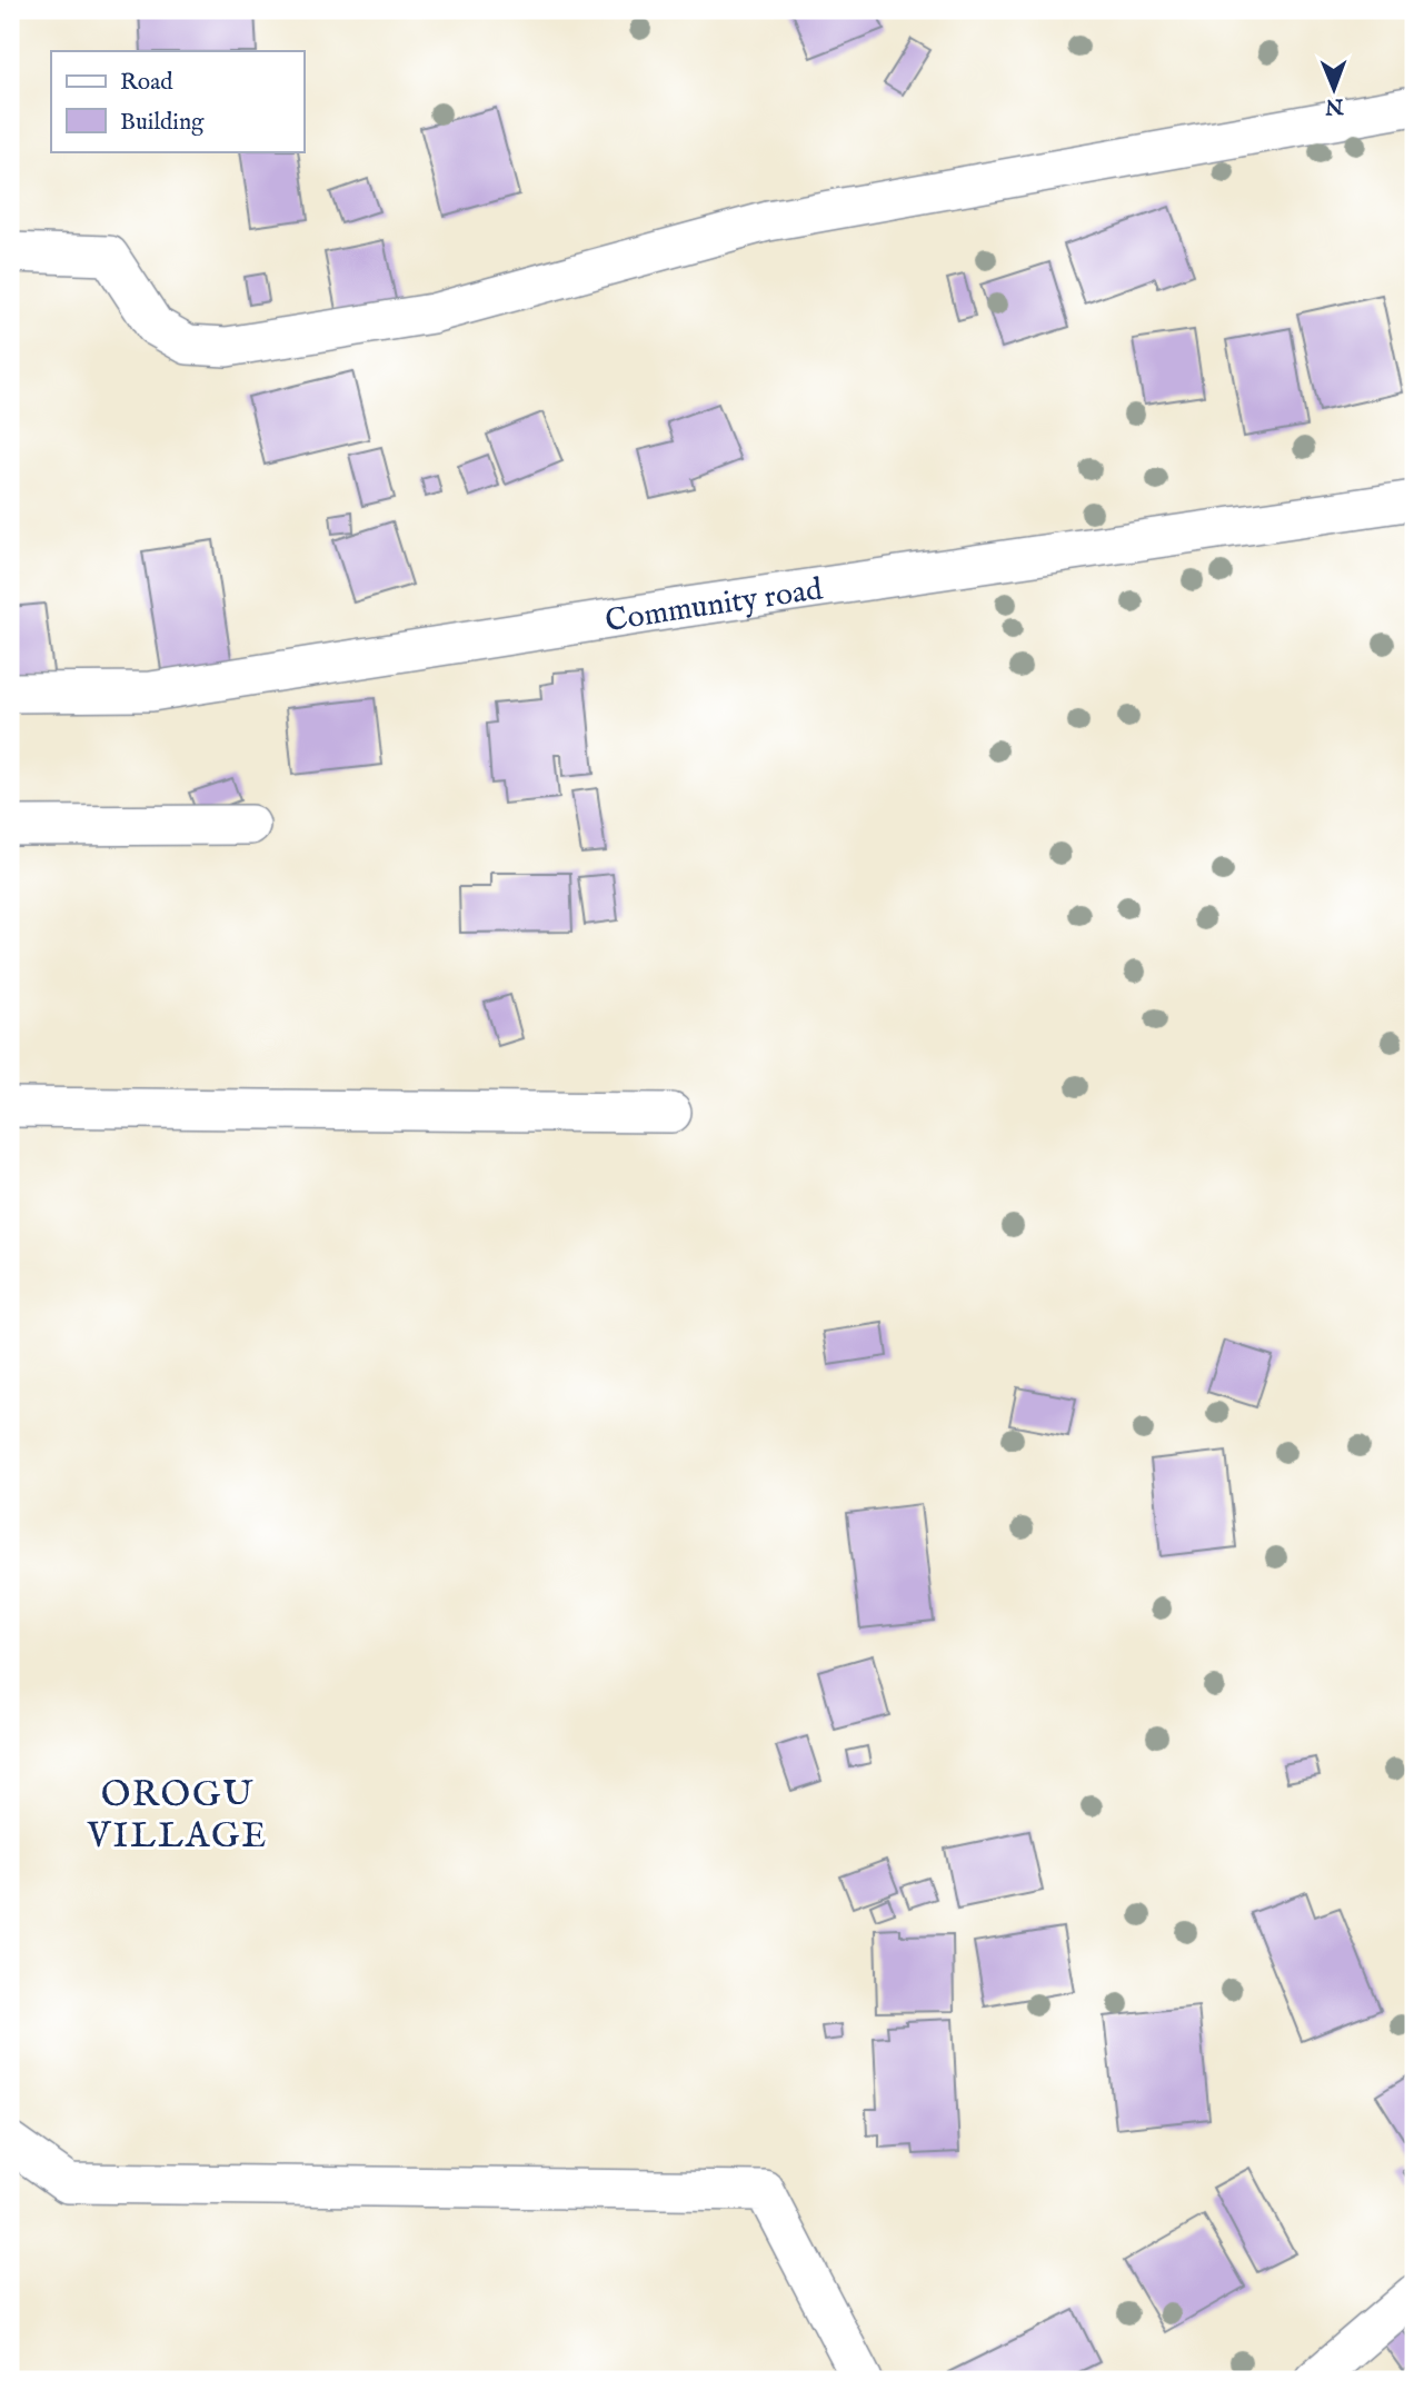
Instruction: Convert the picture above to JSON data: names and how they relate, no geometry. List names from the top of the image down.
{
  "streets": {
    "street": ["Community road"]
  },
  "districts": ["OROGU VILLAGE"],
  "legend": ["Road", "Building"],
  "north": "bottom"
}
